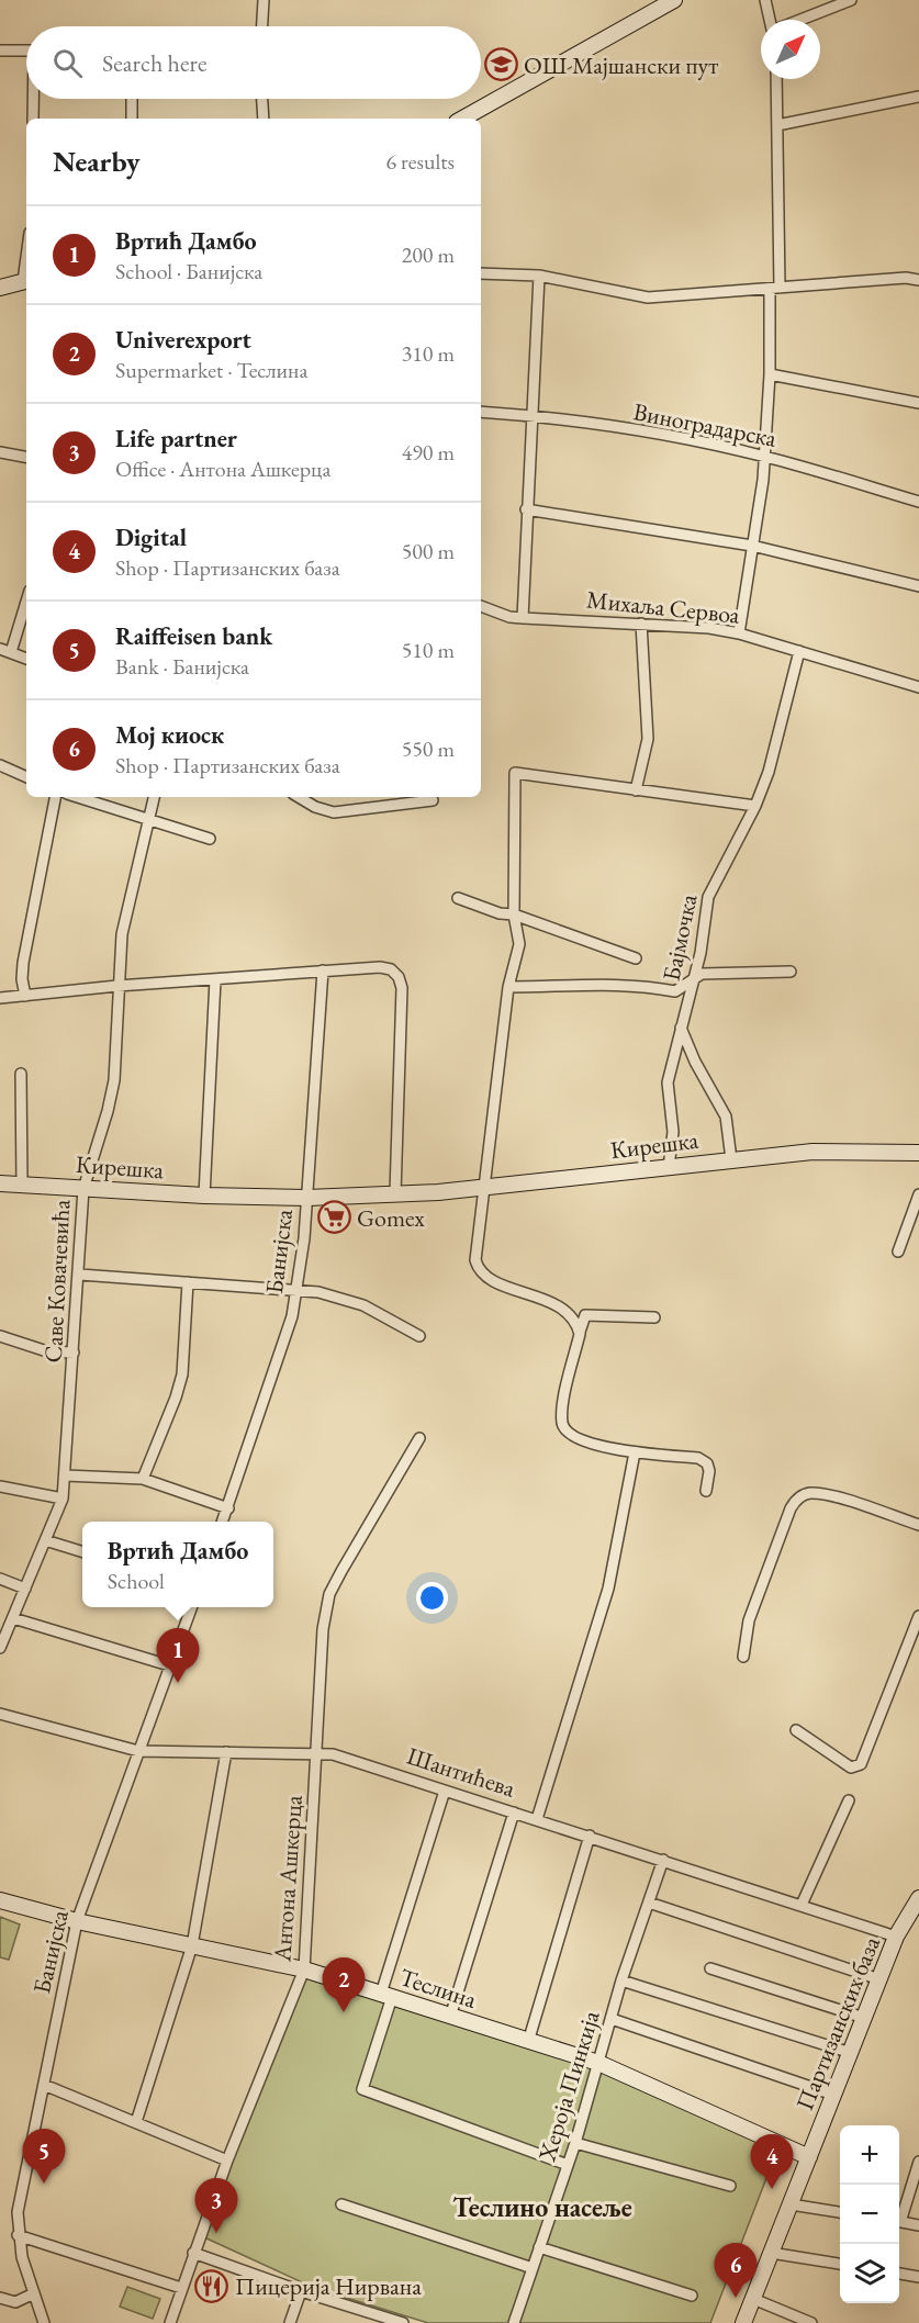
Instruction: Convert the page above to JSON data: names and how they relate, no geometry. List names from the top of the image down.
{
  "streets": {
    "street": [
      "Виноградарска",
      "Михаља Сервоа",
      "Бајмочка",
      "Кирешка",
      "Банијска",
      "Саве Ковачевића",
      "Шантићева",
      "Антона Ашкерца",
      "Теслина",
      "Партизанских база",
      "Хероја Пинкија"
    ]
  },
  "crossings": [
    ["Михаља Сервоа", "Бајмочка"],
    ["Бајмочка", "Кирешка"],
    ["Кирешка", "Банијска"],
    ["Кирешка", "Саве Ковачевића"],
    ["Банијска", "Шантићева"],
    ["Банијска", "Теслина"],
    ["Шантићева", "Антона Ашкерца"],
    ["Шантићева", "Партизанских база"],
    ["Шантићева", "Хероја Пинкија"],
    ["Антона Ашкерца", "Теслина"],
    ["Теслина", "Партизанских база"],
    ["Теслина", "Хероја Пинкија"]
  ],
  "districts": ["Теслино насеље"],
  "places": {
    "school or university": ["ОШ Мајшански пут"],
    "supermarket": ["Gomex"],
    "restaurant": ["Пицерија Нирвана"]
  },
  "north": "top right",
  "page": {
    "search": "Search here",
    "heading": ["Nearby", "6 results"],
    "list": [
      {
        "mark": "1",
        "name": "Вртић Дамбо",
        "note": "School · Банијска",
        "value": "200 m"
      },
      {
        "mark": "2",
        "name": "Univerexport",
        "note": "Supermarket · Теслина",
        "value": "310 m"
      },
      {
        "mark": "3",
        "name": "Life partner",
        "note": "Office · Антона Ашкерца",
        "value": "490 m"
      },
      {
        "mark": "4",
        "name": "Digital",
        "note": "Shop · Партизанских база",
        "value": "500 m"
      },
      {
        "mark": "5",
        "name": "Raiffeisen bank",
        "note": "Bank · Банијска",
        "value": "510 m"
      },
      {
        "mark": "6",
        "name": "Мој киоск",
        "note": "Shop · Партизанских база",
        "value": "550 m"
      }
    ],
    "popup": ["Вртић Дамбо", "School"],
    "pins": [
      "1",
      "2",
      "5",
      "4",
      "3",
      "6"
    ],
    "map_buttons": ["+", "−"]
  }
}
